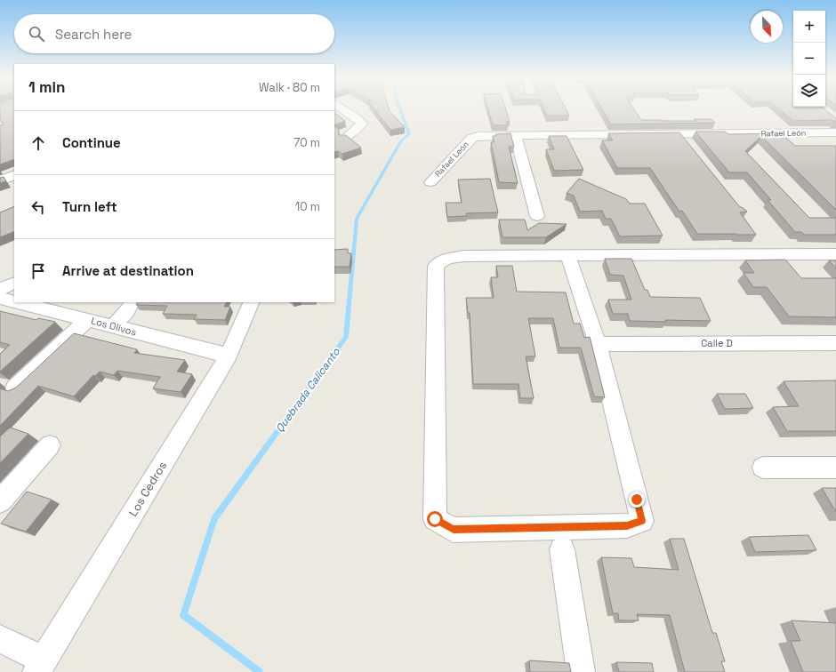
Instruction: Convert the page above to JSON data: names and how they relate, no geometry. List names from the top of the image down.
{
  "streets": {
    "street": [
      "Rafael León",
      "Los Olivos",
      "Calle D",
      "Los Cedros"
    ]
  },
  "crossings": [
    ["Los Olivos", "Los Cedros"]
  ],
  "water": ["Quebrada Calicanto"],
  "north": "bottom right",
  "page": {
    "map_buttons": ["+", "−"],
    "search": "Search here",
    "heading": ["1 min", "Walk · 80 m"],
    "list": [
      ["Continue", "70 m"],
      ["Turn left", "10 m"],
      "Arrive at destination"
    ]
  }
}
